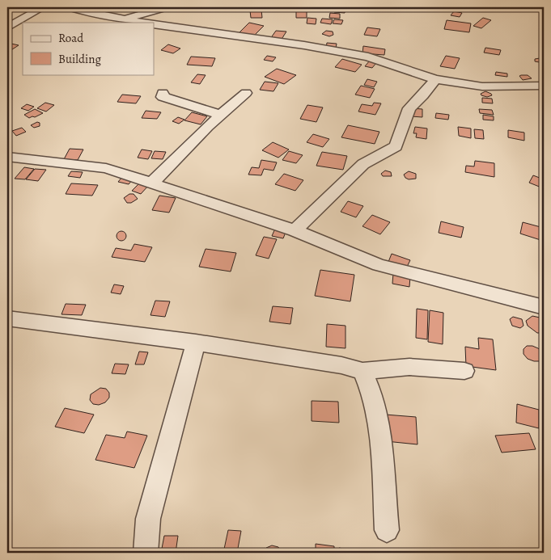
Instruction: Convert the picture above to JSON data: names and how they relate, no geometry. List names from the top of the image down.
{
  "legend": ["Road", "Building"]
}
